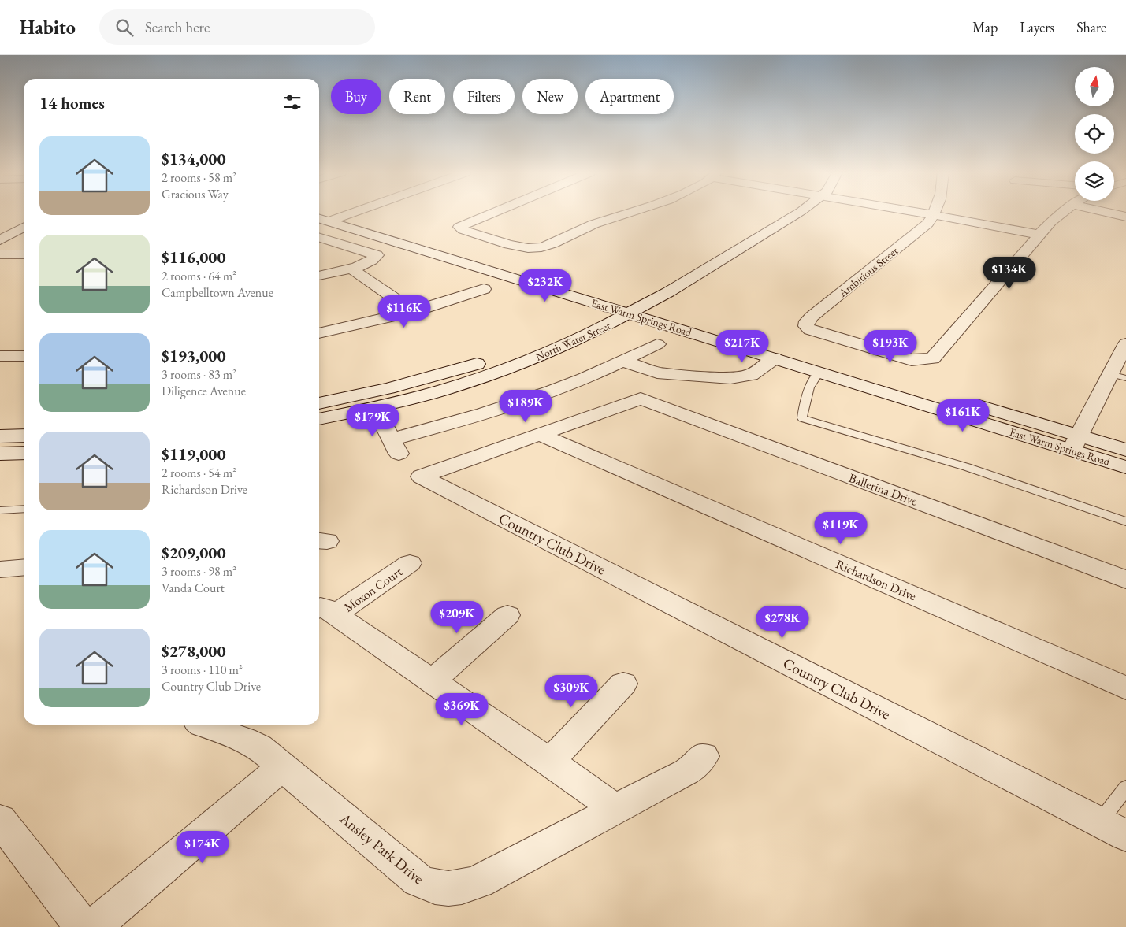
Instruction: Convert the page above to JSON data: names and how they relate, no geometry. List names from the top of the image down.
{
  "streets": {
    "street": [
      "Ambitious Street",
      "East Warm Springs Road",
      "North Water Street",
      "Ballerina Drive",
      "Country Club Drive",
      "Richardson Drive",
      "Moxon Court",
      "Ansley Park Drive"
    ]
  },
  "crossings": [
    ["East Warm Springs Road", "North Water Street"],
    ["Ballerina Drive", "Country Club Drive"],
    ["Ballerina Drive", "Richardson Drive"],
    ["Country Club Drive", "Richardson Drive"]
  ],
  "north": "top",
  "page": {
    "header": "Habito",
    "search": "Search here",
    "nav": ["Map", "Layers", "Share"],
    "chip": [
      "Buy",
      "Rent",
      "Filters",
      "New",
      "Apartment"
    ],
    "heading": "14 homes",
    "list": [
      {
        "name": "$134,000",
        "note": "2 rooms · 58 m² · Gracious Way"
      },
      {
        "name": "$116,000",
        "note": "2 rooms · 64 m² · Campbelltown Avenue"
      },
      {
        "name": "$193,000",
        "note": "3 rooms · 83 m² · Diligence Avenue"
      },
      {
        "name": "$119,000",
        "note": "2 rooms · 54 m² · Richardson Drive"
      },
      {
        "name": "$209,000",
        "note": "3 rooms · 98 m² · Vanda Court"
      },
      {
        "name": "$278,000",
        "note": "3 rooms · 110 m² · Country Club Drive"
      }
    ],
    "price": [
      "$134K",
      "$232K",
      "$116K",
      "$217K",
      "$193K",
      "$189K",
      "$161K",
      "$179K",
      "$119K",
      "$209K",
      "$278K",
      "$309K",
      "$369K",
      "$174K"
    ]
  }
}
